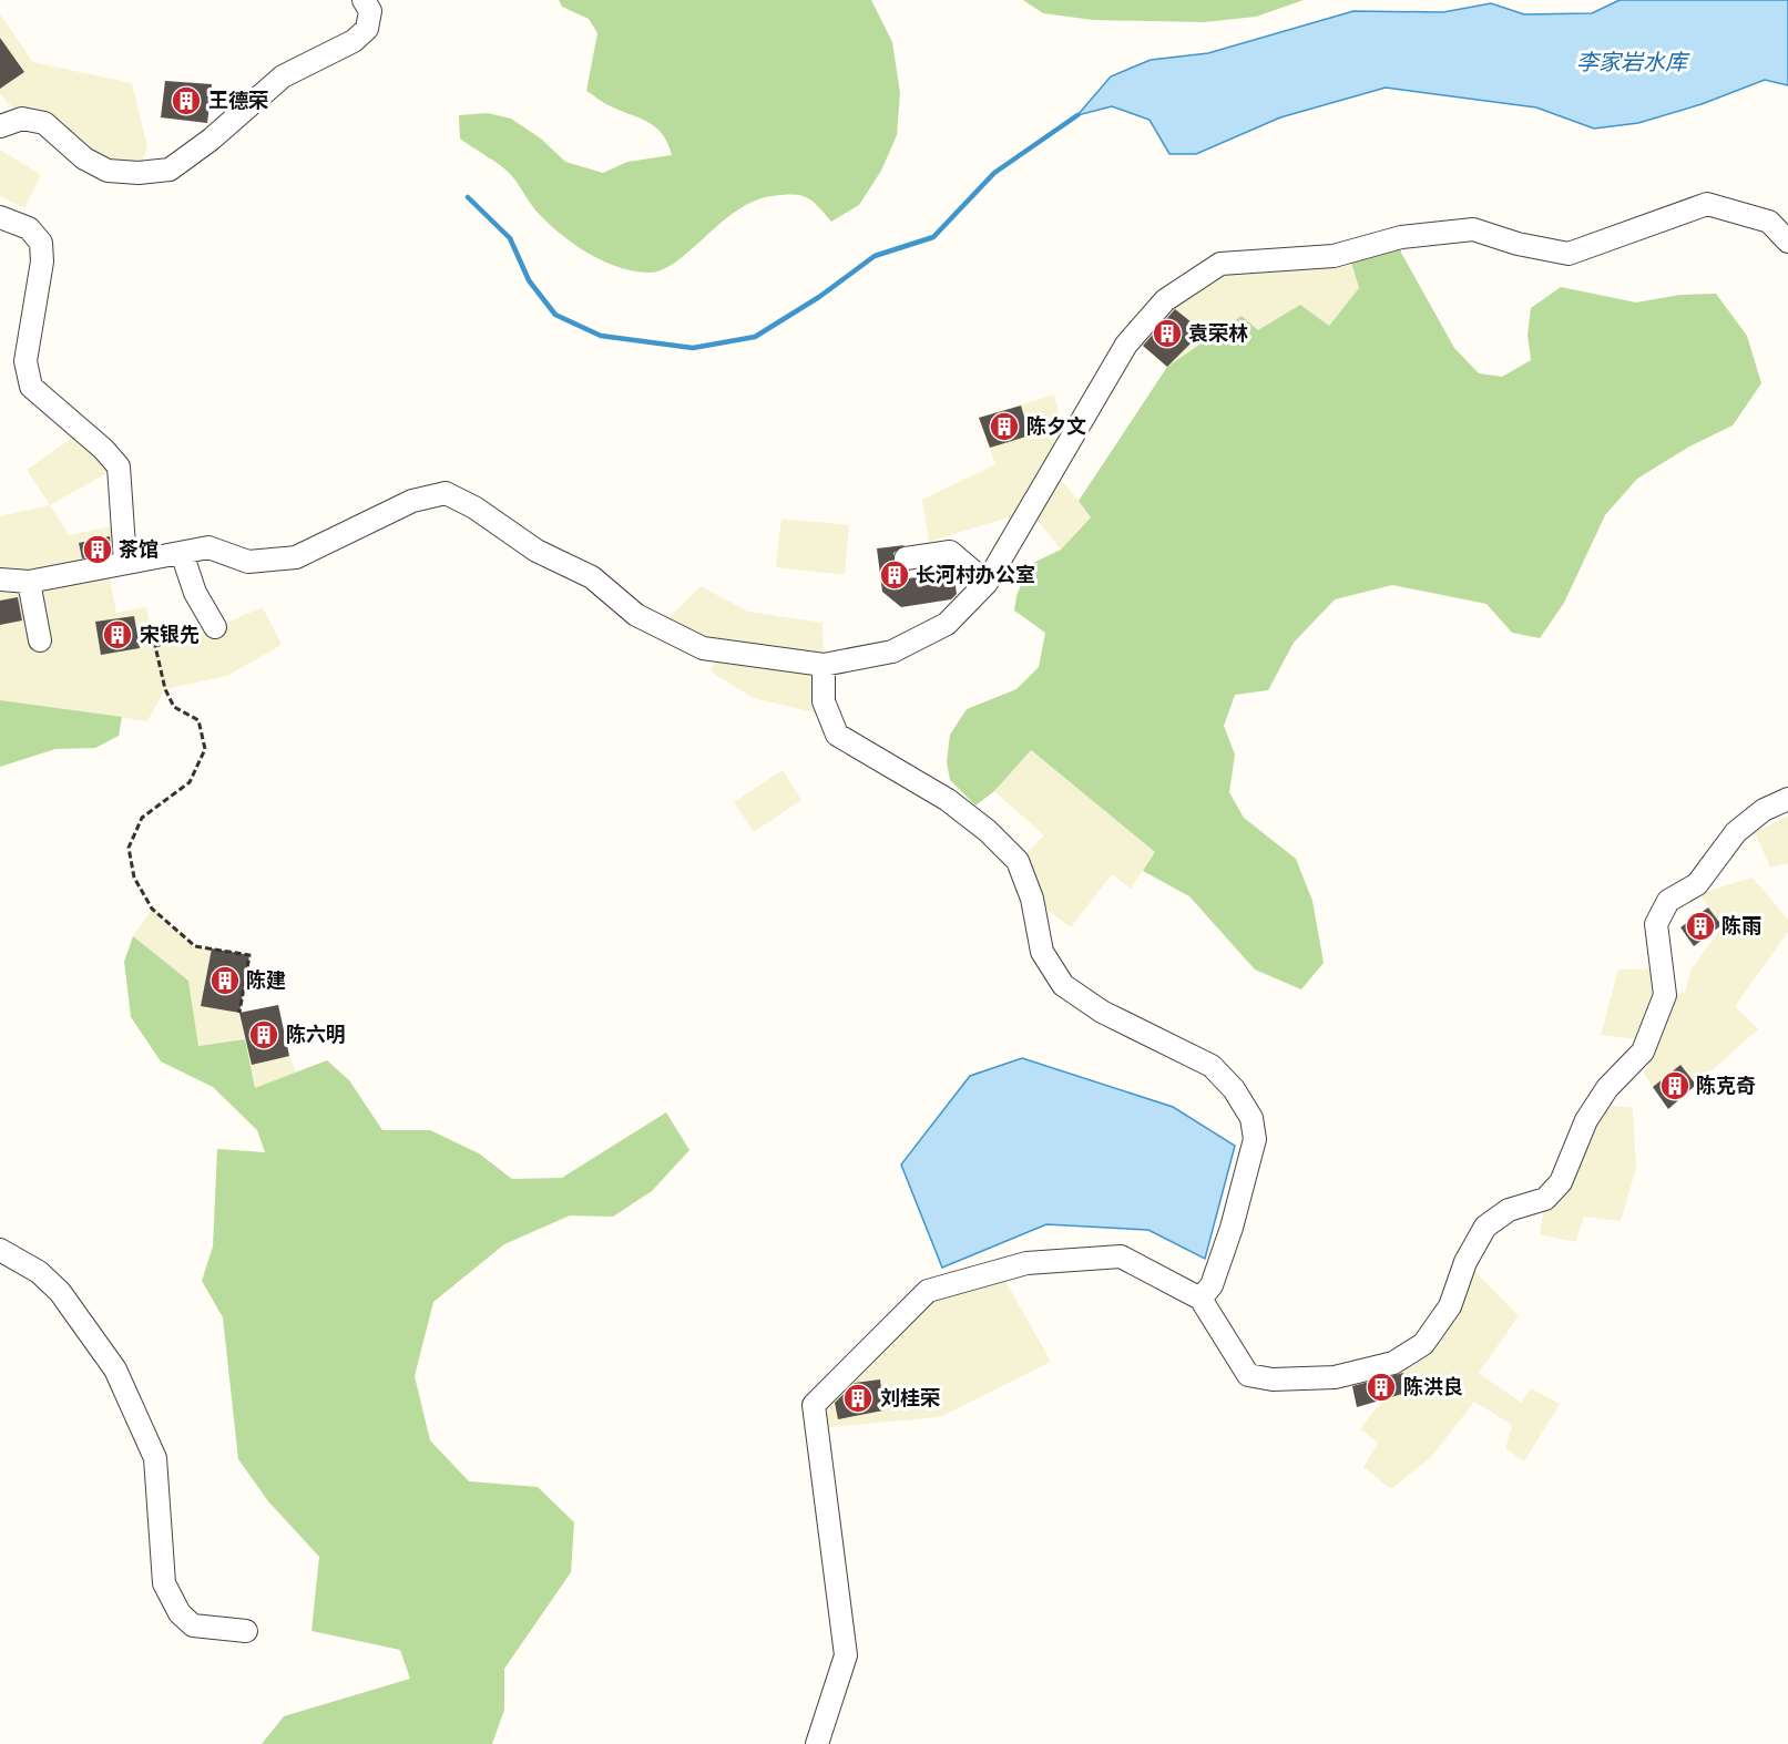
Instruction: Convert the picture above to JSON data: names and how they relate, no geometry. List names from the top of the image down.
{
  "water": ["李家岩水库"],
  "places": {
    "building": [
      "王德荣",
      "袁荣林",
      "陈夕文",
      "茶馆",
      "长河村办公室",
      "宋银先",
      "陈雨",
      "陈建",
      "陈六明",
      "陈克奇",
      "陈洪良",
      "刘桂荣"
    ]
  }
}
